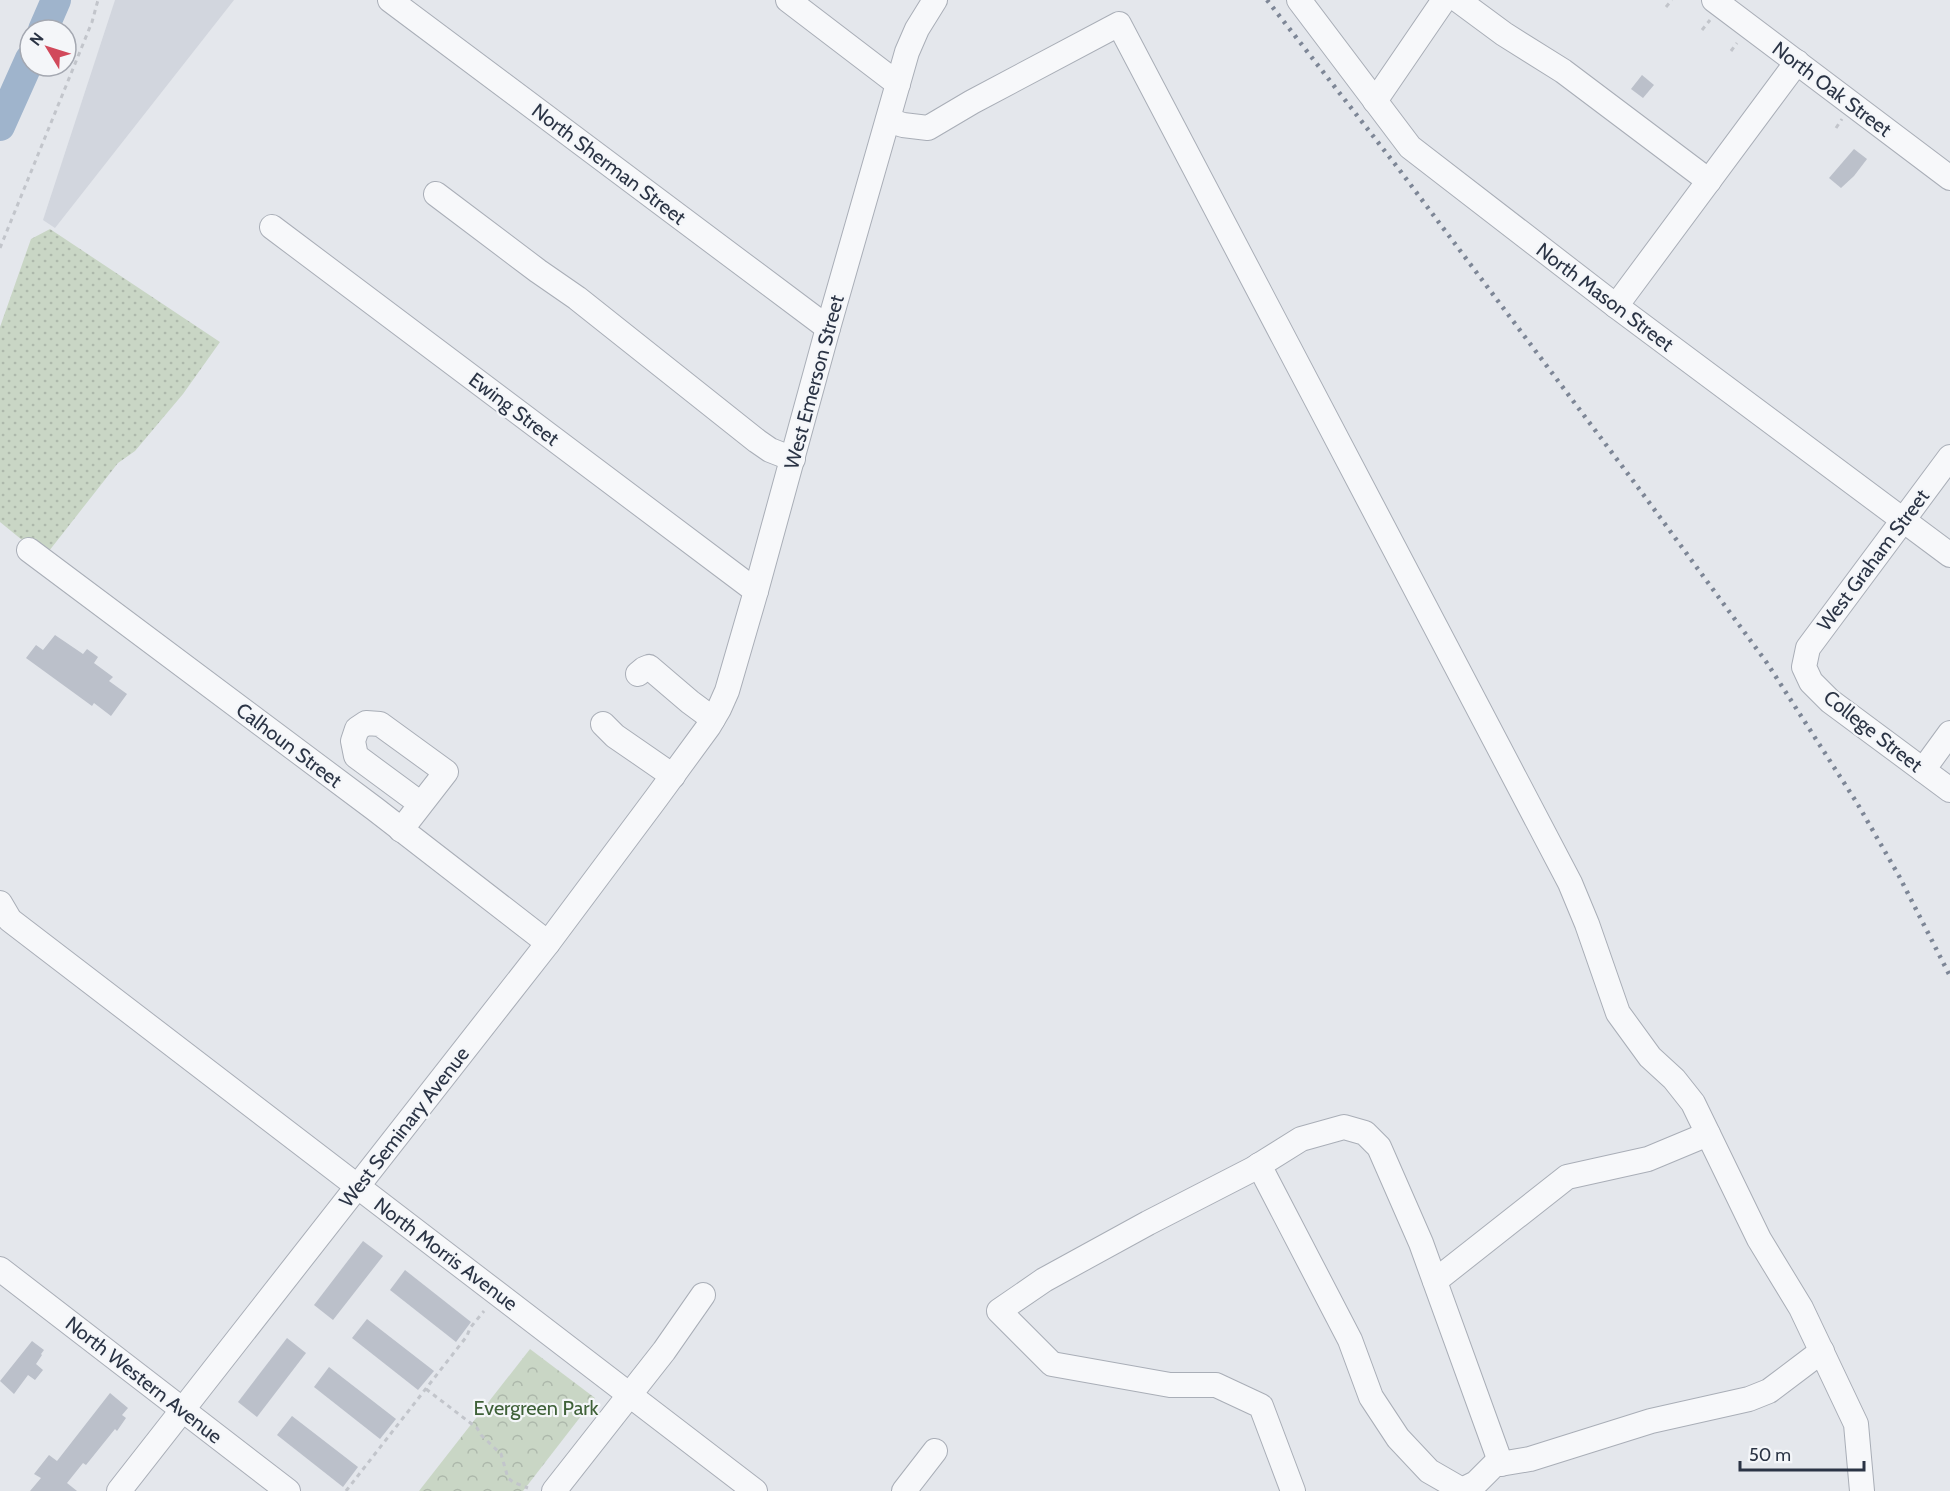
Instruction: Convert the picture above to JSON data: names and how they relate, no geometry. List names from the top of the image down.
{
  "streets": {
    "street": [
      "North Oak Street",
      "North Sherman Street",
      "North Mason Street",
      "West Emerson Street",
      "Ewing Street",
      "West Graham Street",
      "College Street",
      "Calhoun Street",
      "West Seminary Avenue",
      "North Morris Avenue",
      "North Western Avenue"
    ]
  },
  "crossings": [
    ["North Sherman Street", "West Emerson Street"],
    ["North Mason Street", "West Graham Street"],
    ["West Emerson Street", "Ewing Street"],
    ["West Emerson Street", "West Seminary Avenue"],
    ["West Graham Street", "College Street"],
    ["Calhoun Street", "West Seminary Avenue"],
    ["West Seminary Avenue", "North Morris Avenue"],
    ["West Seminary Avenue", "North Western Avenue"]
  ],
  "parks": ["Evergreen Park"],
  "scale_bar": "50 m",
  "north": "top left"
}
